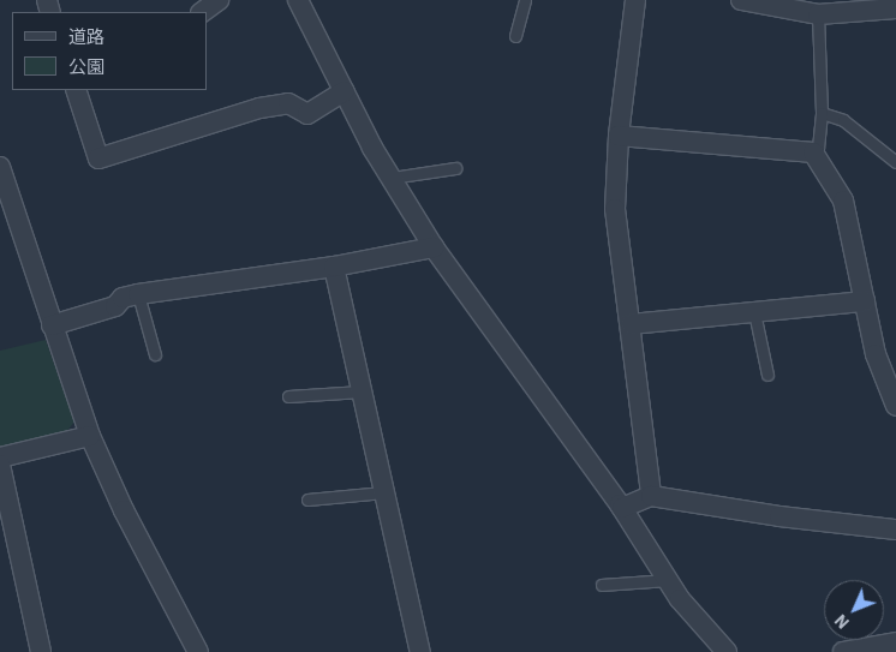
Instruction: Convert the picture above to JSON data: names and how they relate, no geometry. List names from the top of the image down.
{
  "legend": ["道路", "公園"],
  "north": "bottom left"
}
